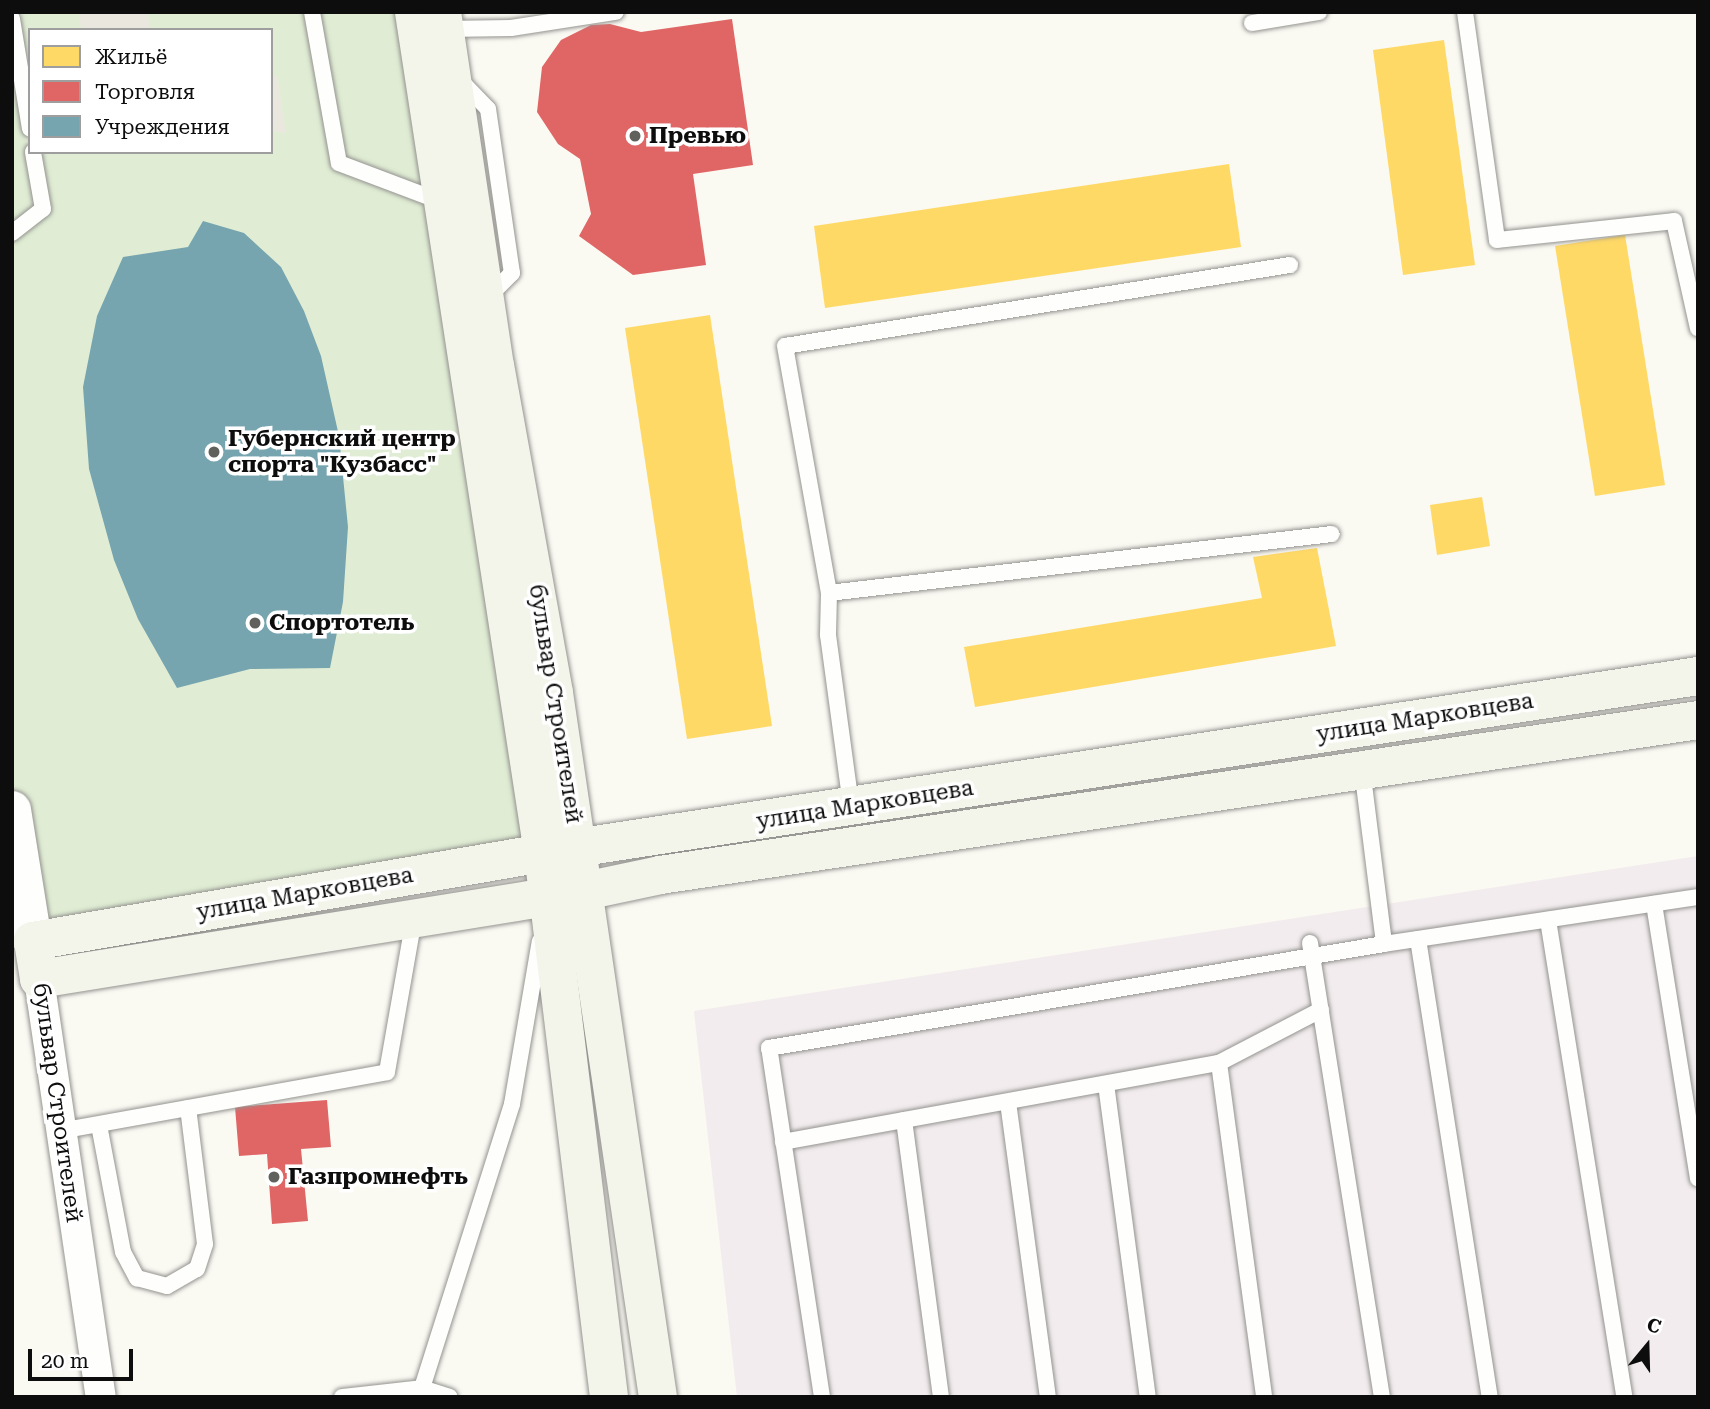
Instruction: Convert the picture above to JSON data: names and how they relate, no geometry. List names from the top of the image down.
{
  "streets": {
    "main road": ["бульвар Строителей", "улица Марковцева"]
  },
  "crossings": [
    ["бульвар Строителей", "улица Марковцева"]
  ],
  "places": [
    "Превью",
    "Губернский центр спорта \"Кузбасс\"",
    "Спортотель",
    "Газпромнефть"
  ],
  "legend": ["Жильё", "Торговля", "Учреждения"],
  "scale_bar": "20 m",
  "north": "top"
}
